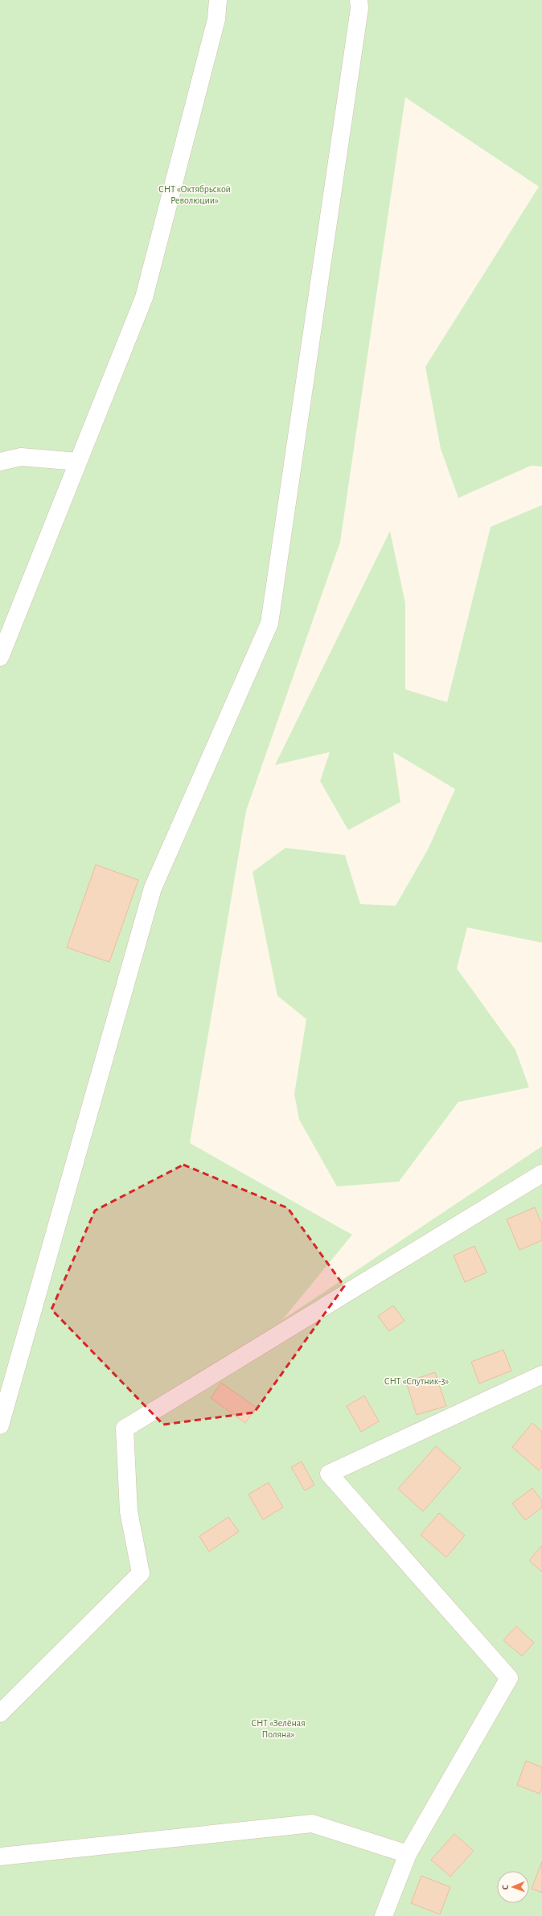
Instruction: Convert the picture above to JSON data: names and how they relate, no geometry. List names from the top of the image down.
{
  "parks": ["СНТ «Октябрьской Революции»", "СНТ «Спутник-3»", "СНТ «Зелёная Поляна»"],
  "north": "left"
}
